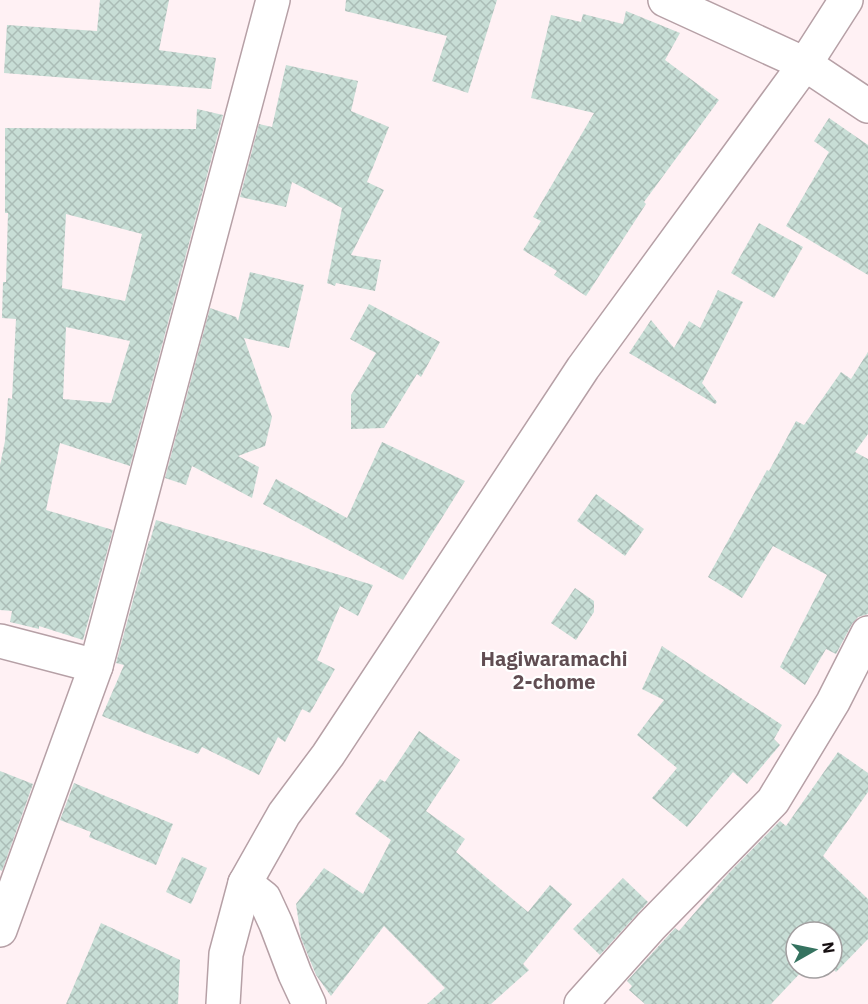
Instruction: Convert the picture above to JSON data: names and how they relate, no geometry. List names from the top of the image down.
{
  "districts": ["Hagiwaramachi 2-chome"],
  "north": "right"
}
